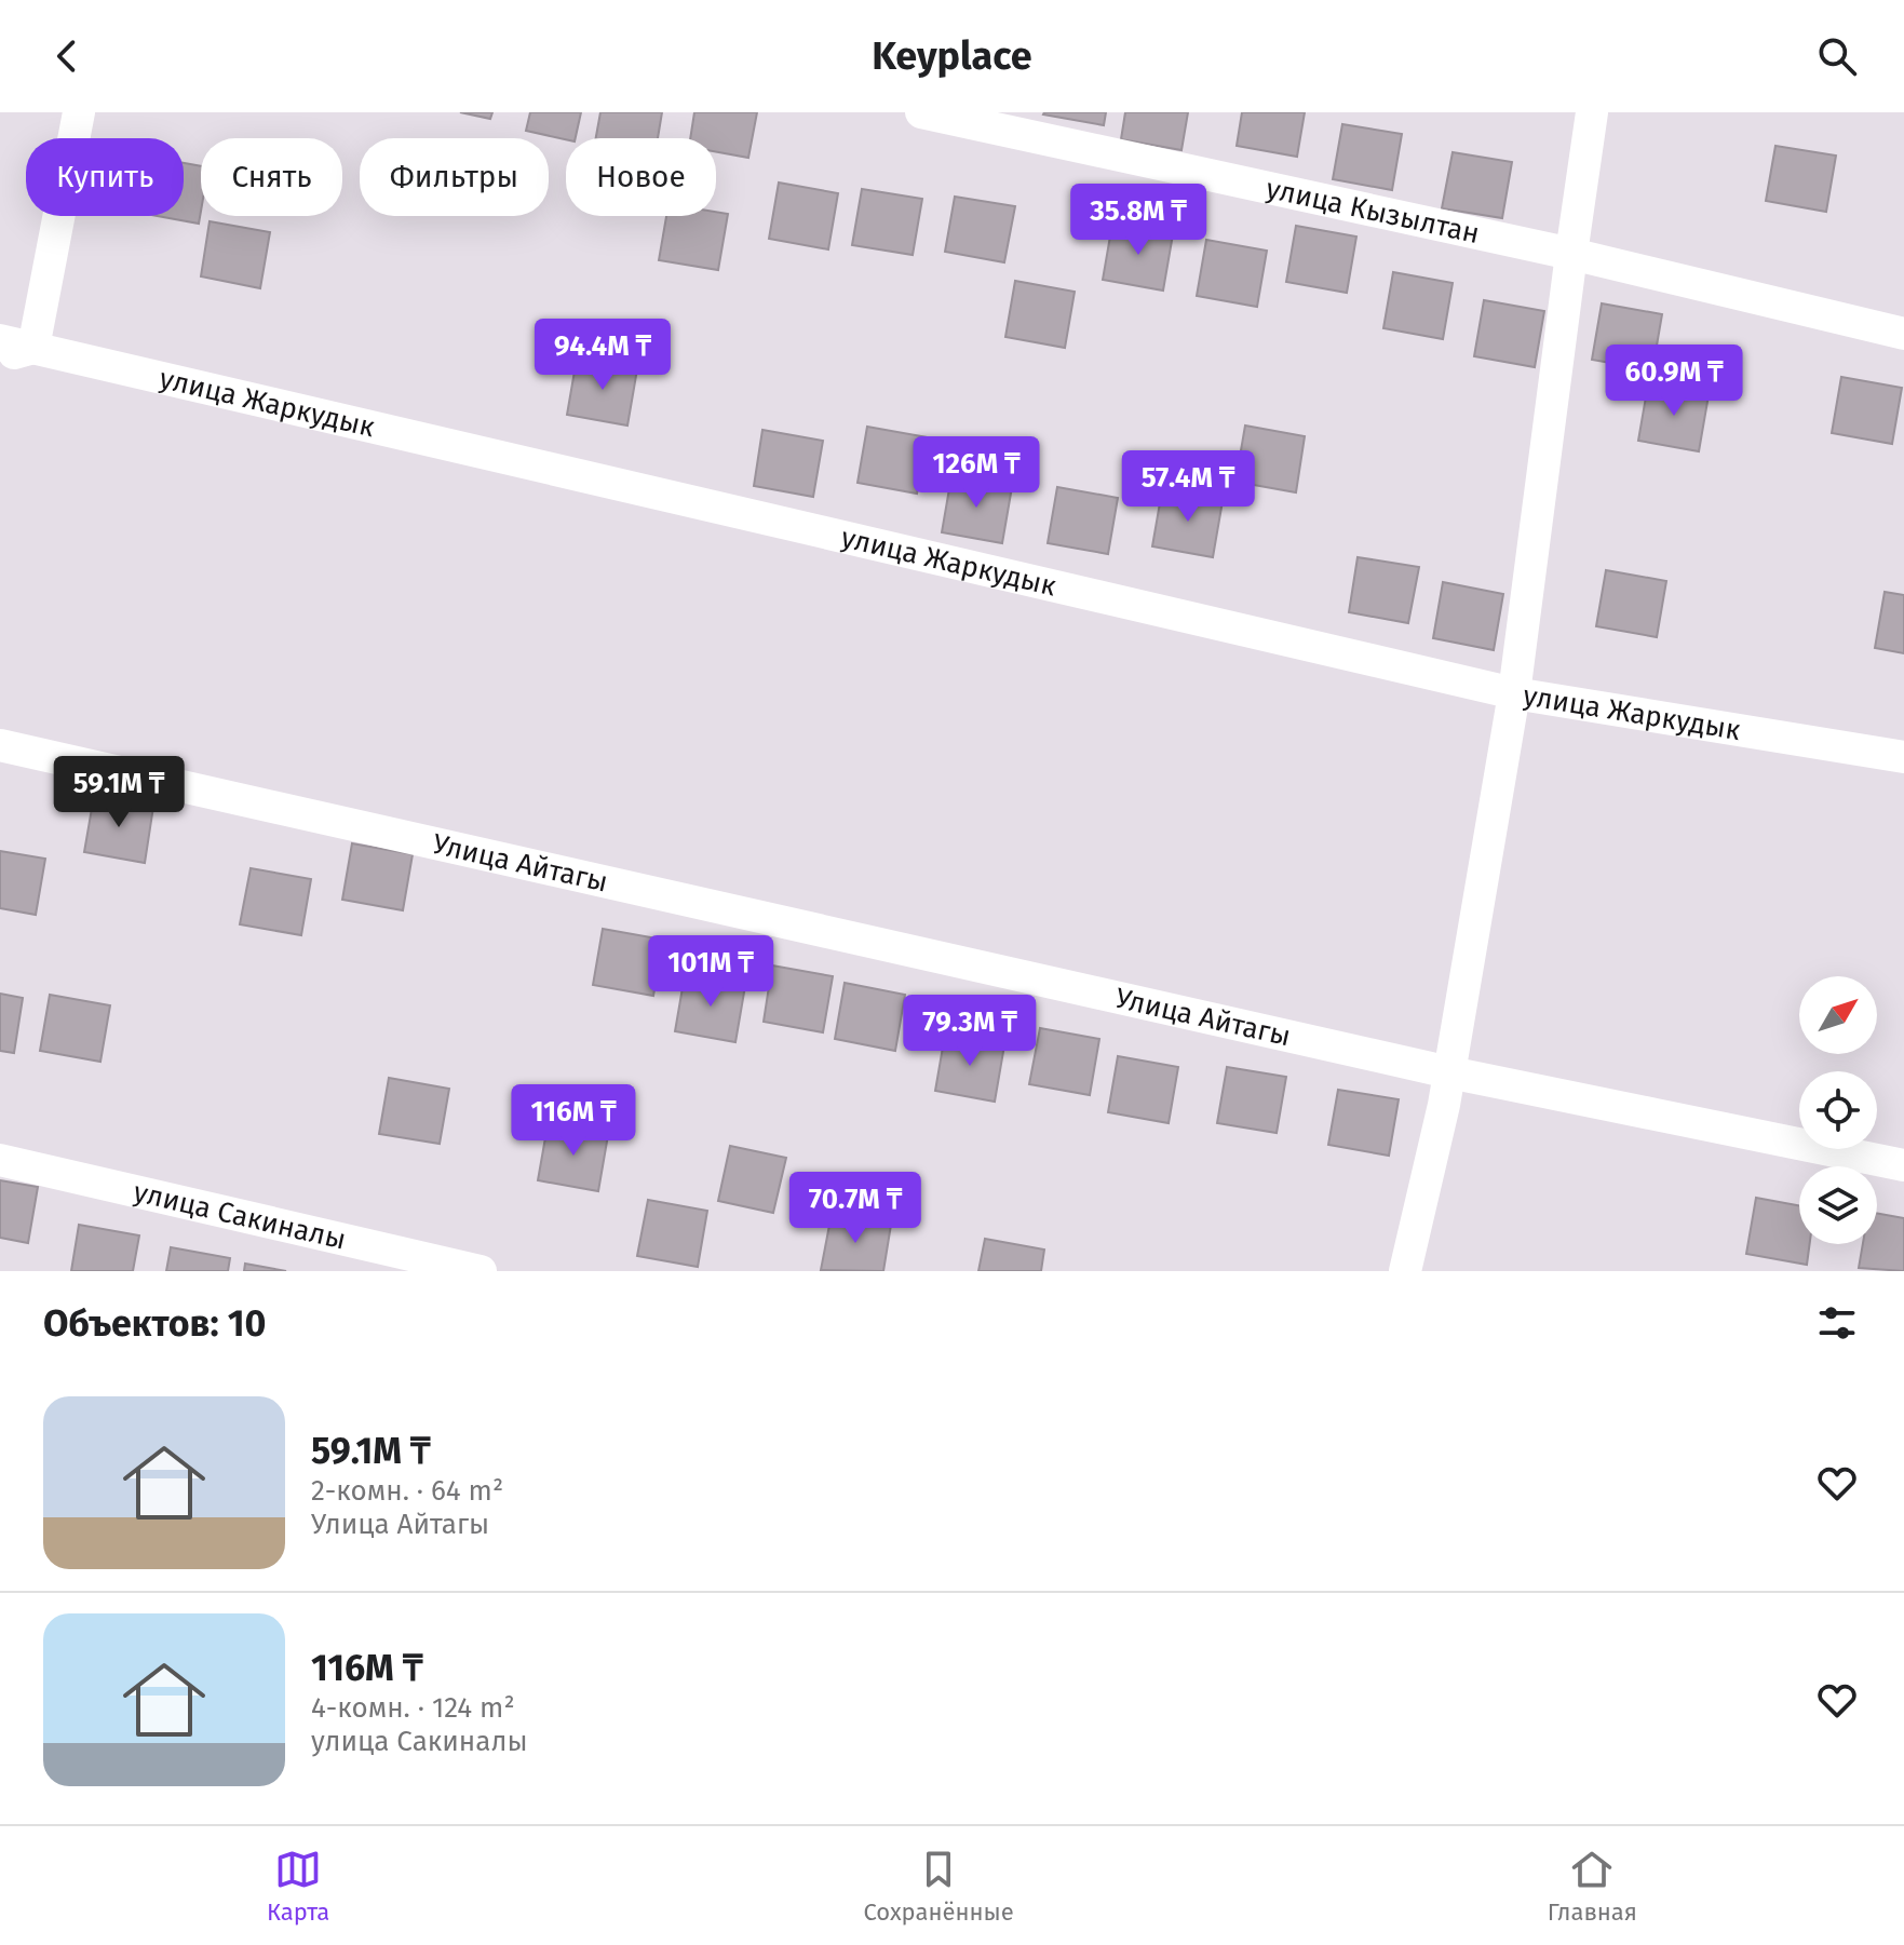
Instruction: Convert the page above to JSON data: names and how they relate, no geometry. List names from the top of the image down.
{
  "streets": {
    "street": [
      "улица Кызылтан",
      "улица Жаркудык",
      "Улица Айтагы",
      "улица Сакиналы"
    ]
  },
  "north": "top right",
  "page": {
    "header": "Keyplace",
    "chip": [
      "Купить",
      "Снять",
      "Фильтры",
      "Новое"
    ],
    "price": [
      "35.8M ₸",
      "94.4M ₸",
      "60.9M ₸",
      "126M ₸",
      "57.4M ₸",
      "59.1M ₸",
      "101M ₸",
      "79.3M ₸",
      "116M ₸",
      "70.7M ₸"
    ],
    "heading": "Объектов: 10",
    "list": [
      {
        "name": "59.1M ₸",
        "note": "2-комн. · 64 m² · Улица Айтагы"
      },
      {
        "name": "116M ₸",
        "note": "4-комн. · 124 m² · улица Сакиналы"
      }
    ],
    "tabs": ["Карта", "Сохранённые", "Главная"]
  }
}
